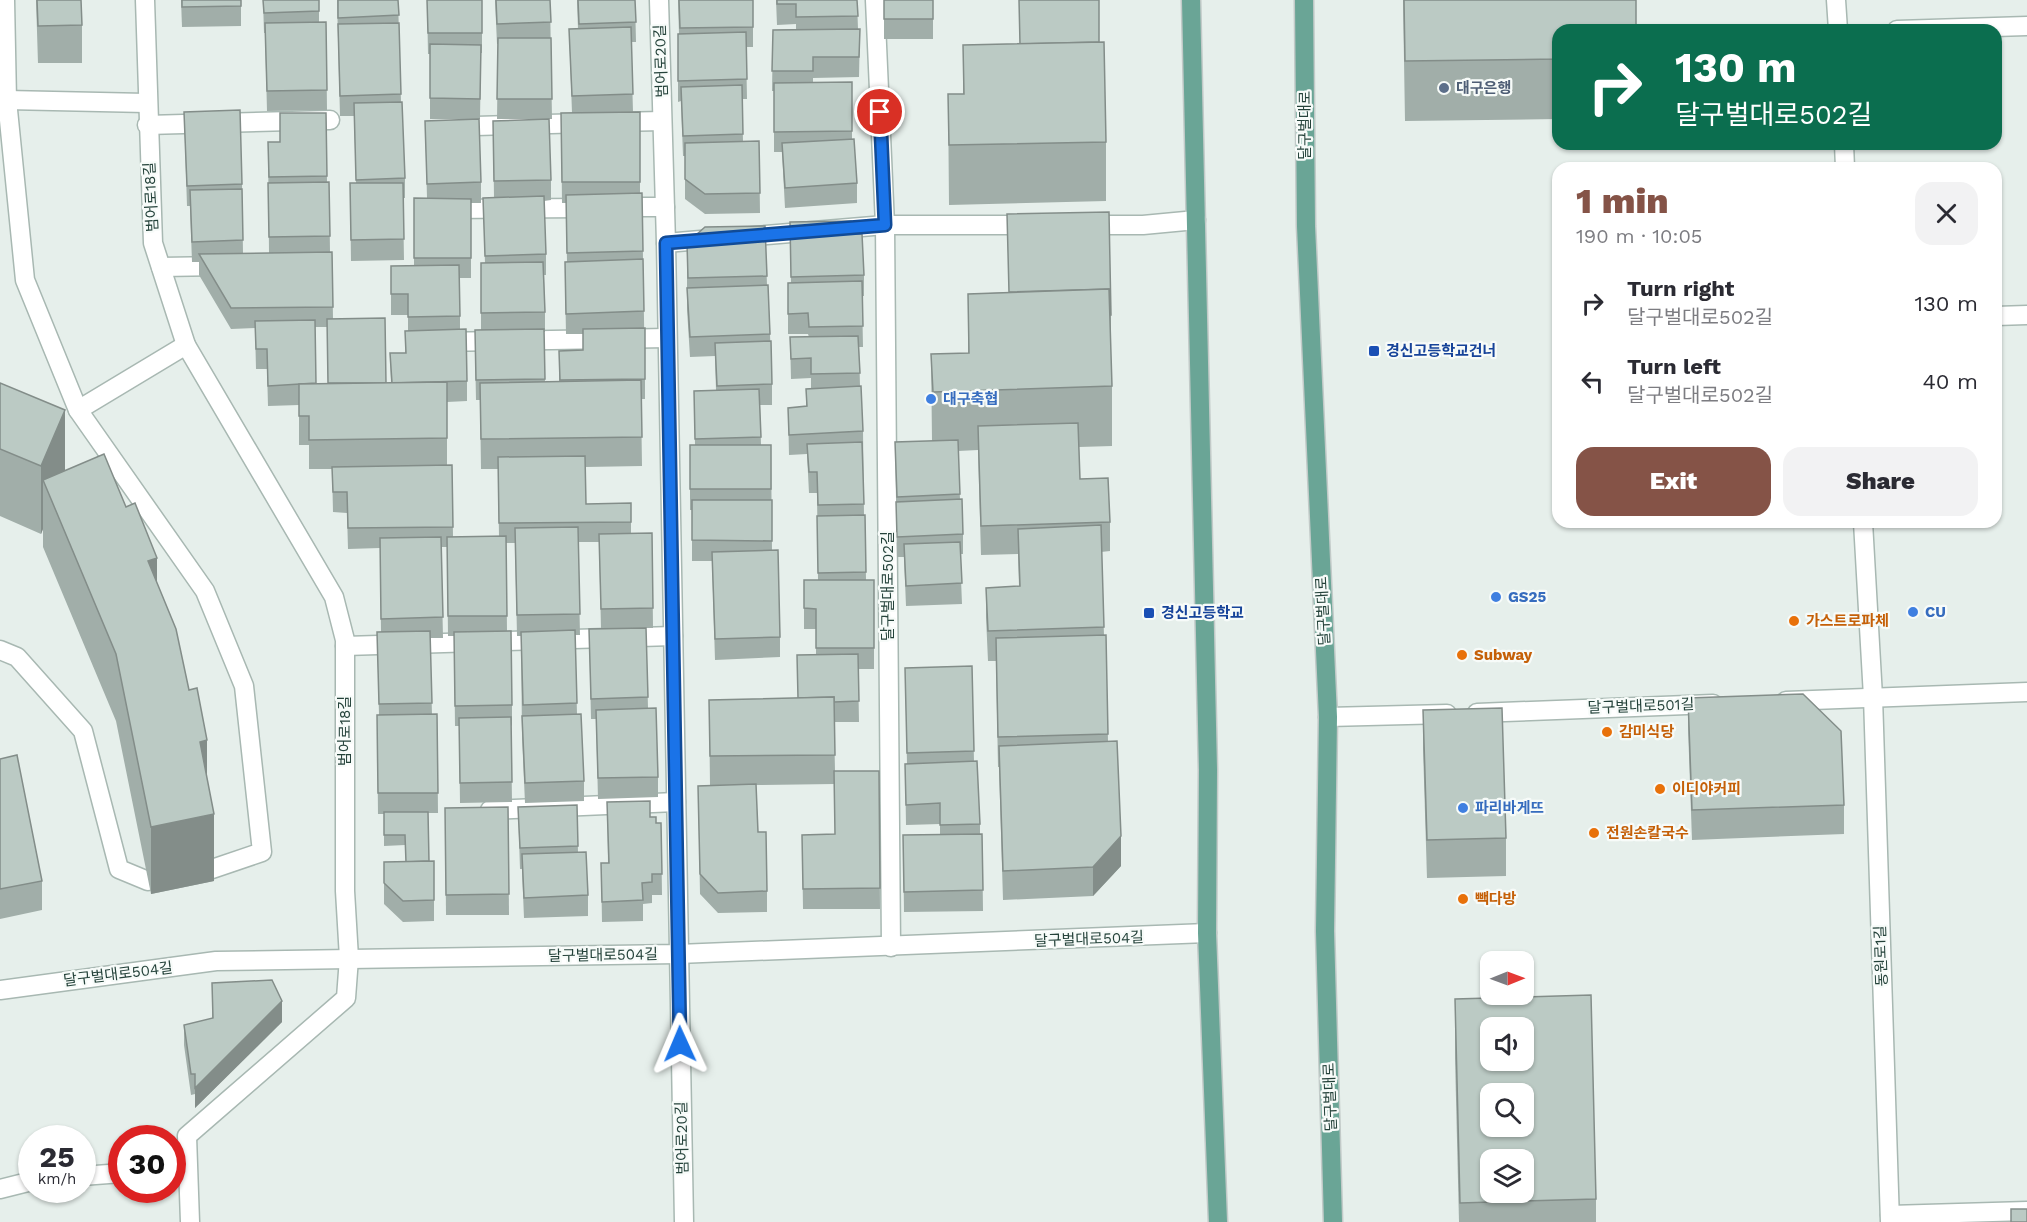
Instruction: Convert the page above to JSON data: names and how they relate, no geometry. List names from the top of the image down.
{
  "streets": {
    "main road": ["달구벌대로"],
    "street": [
      "범어로20길",
      "범어로18길",
      "달구벌대로502길",
      "달구벌대로501길",
      "달구벌대로504길",
      "동원로1길"
    ]
  },
  "crossings": [
    ["범어로20길", "달구벌대로504길"],
    ["달구벌대로", "달구벌대로501길"],
    ["범어로18길", "달구벌대로504길"],
    ["달구벌대로502길", "달구벌대로504길"]
  ],
  "places": {
    "other": [
      "대구은행",
      "대구축협",
      "GS25",
      "CU",
      "가스트로파체",
      "Subway",
      "감미식당",
      "이디야커피",
      "파리바게뜨",
      "전원손칼국수",
      "빽다방"
    ],
    "transit": ["경신고등학교건너", "경신고등학교"]
  },
  "north": "right",
  "page": {
    "turn": ["130 m", "달구벌대로502길"],
    "heading": ["1 min", "190 m · 10:05"],
    "list": [
      {
        "name": "Turn right",
        "note": "달구벌대로502길",
        "value": "130 m"
      },
      {
        "name": "Turn left",
        "note": "달구벌대로502길",
        "value": "40 m"
      }
    ],
    "buttons": ["Exit", "Share"],
    "speed": "25 km/h",
    "limit": "30"
  }
}
